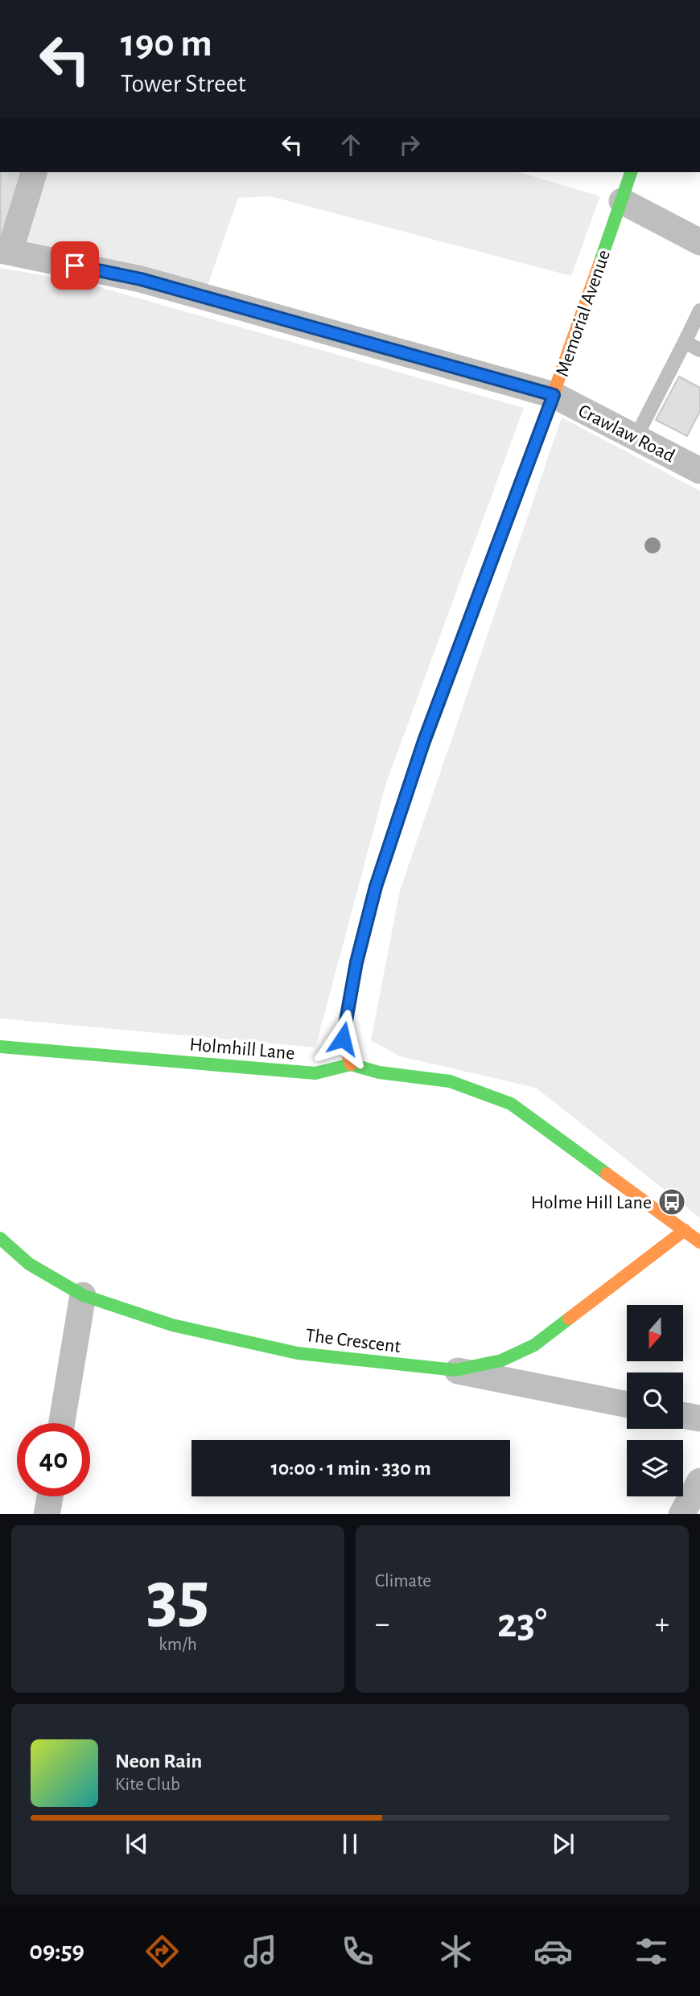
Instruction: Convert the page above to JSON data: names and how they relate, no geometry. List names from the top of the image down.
{
  "streets": {
    "street": [
      "Memorial Avenue",
      "Crawlaw Road",
      "Holmhill Lane",
      "The Crescent"
    ]
  },
  "crossings": [
    ["Memorial Avenue", "Crawlaw Road"],
    ["Memorial Avenue", "Holmhill Lane"]
  ],
  "places": {
    "bus stop": ["Holme Hill Lane"]
  },
  "north": "bottom",
  "page": {
    "turn": ["190 m", "Tower Street"],
    "limit": "40",
    "trip": "10:00 · 1 min · 330 m",
    "tile": [
      ["35", "km/h"],
      "Climate"
    ],
    "heat": ["−", "23°", "+"],
    "song": ["Neon Rain", "Kite Club"],
    "tabs": "09:59"
  }
}
